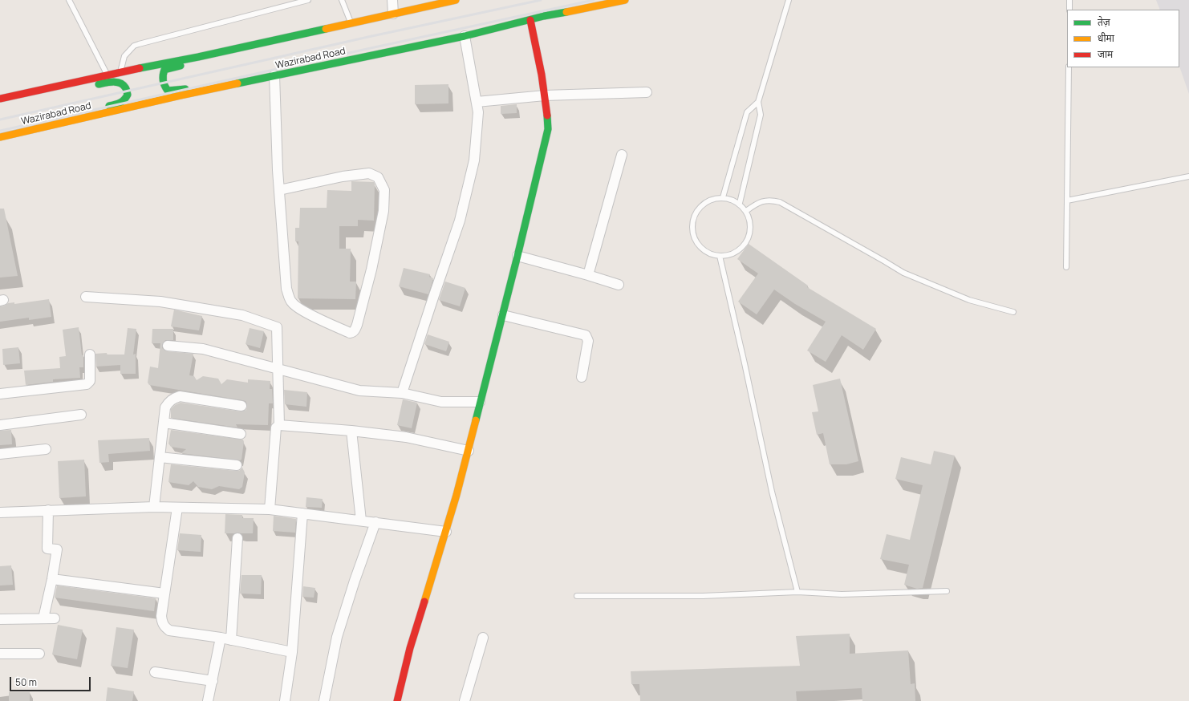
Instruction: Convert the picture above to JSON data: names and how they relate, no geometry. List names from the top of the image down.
{
  "streets": {
    "main road": ["Wazirabad Road"]
  },
  "legend": ["तेज़", "धीमा", "जाम"],
  "scale_bar": "50 m"
}
